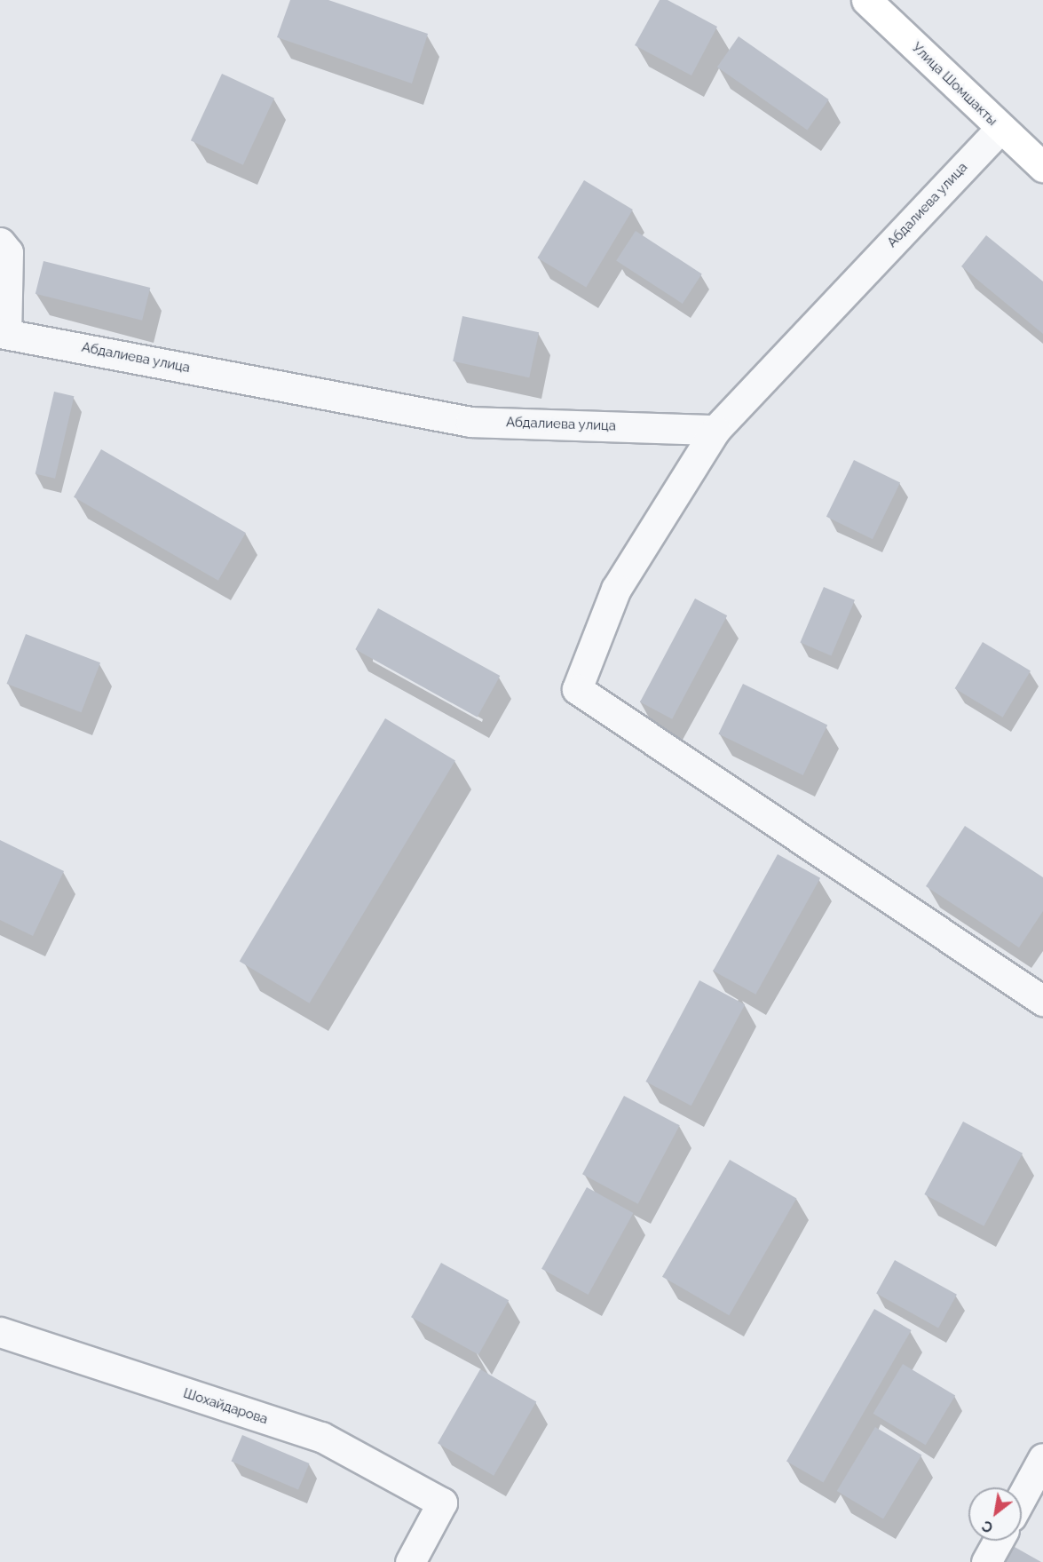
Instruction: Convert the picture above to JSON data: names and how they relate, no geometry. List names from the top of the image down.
{
  "streets": {
    "main road": ["Улица Шомшакты"],
    "street": ["Абдалиева улица", "Шохайдарова"]
  },
  "crossings": [
    ["Улица Шомшакты", "Абдалиева улица"]
  ],
  "north": "bottom left"
}
